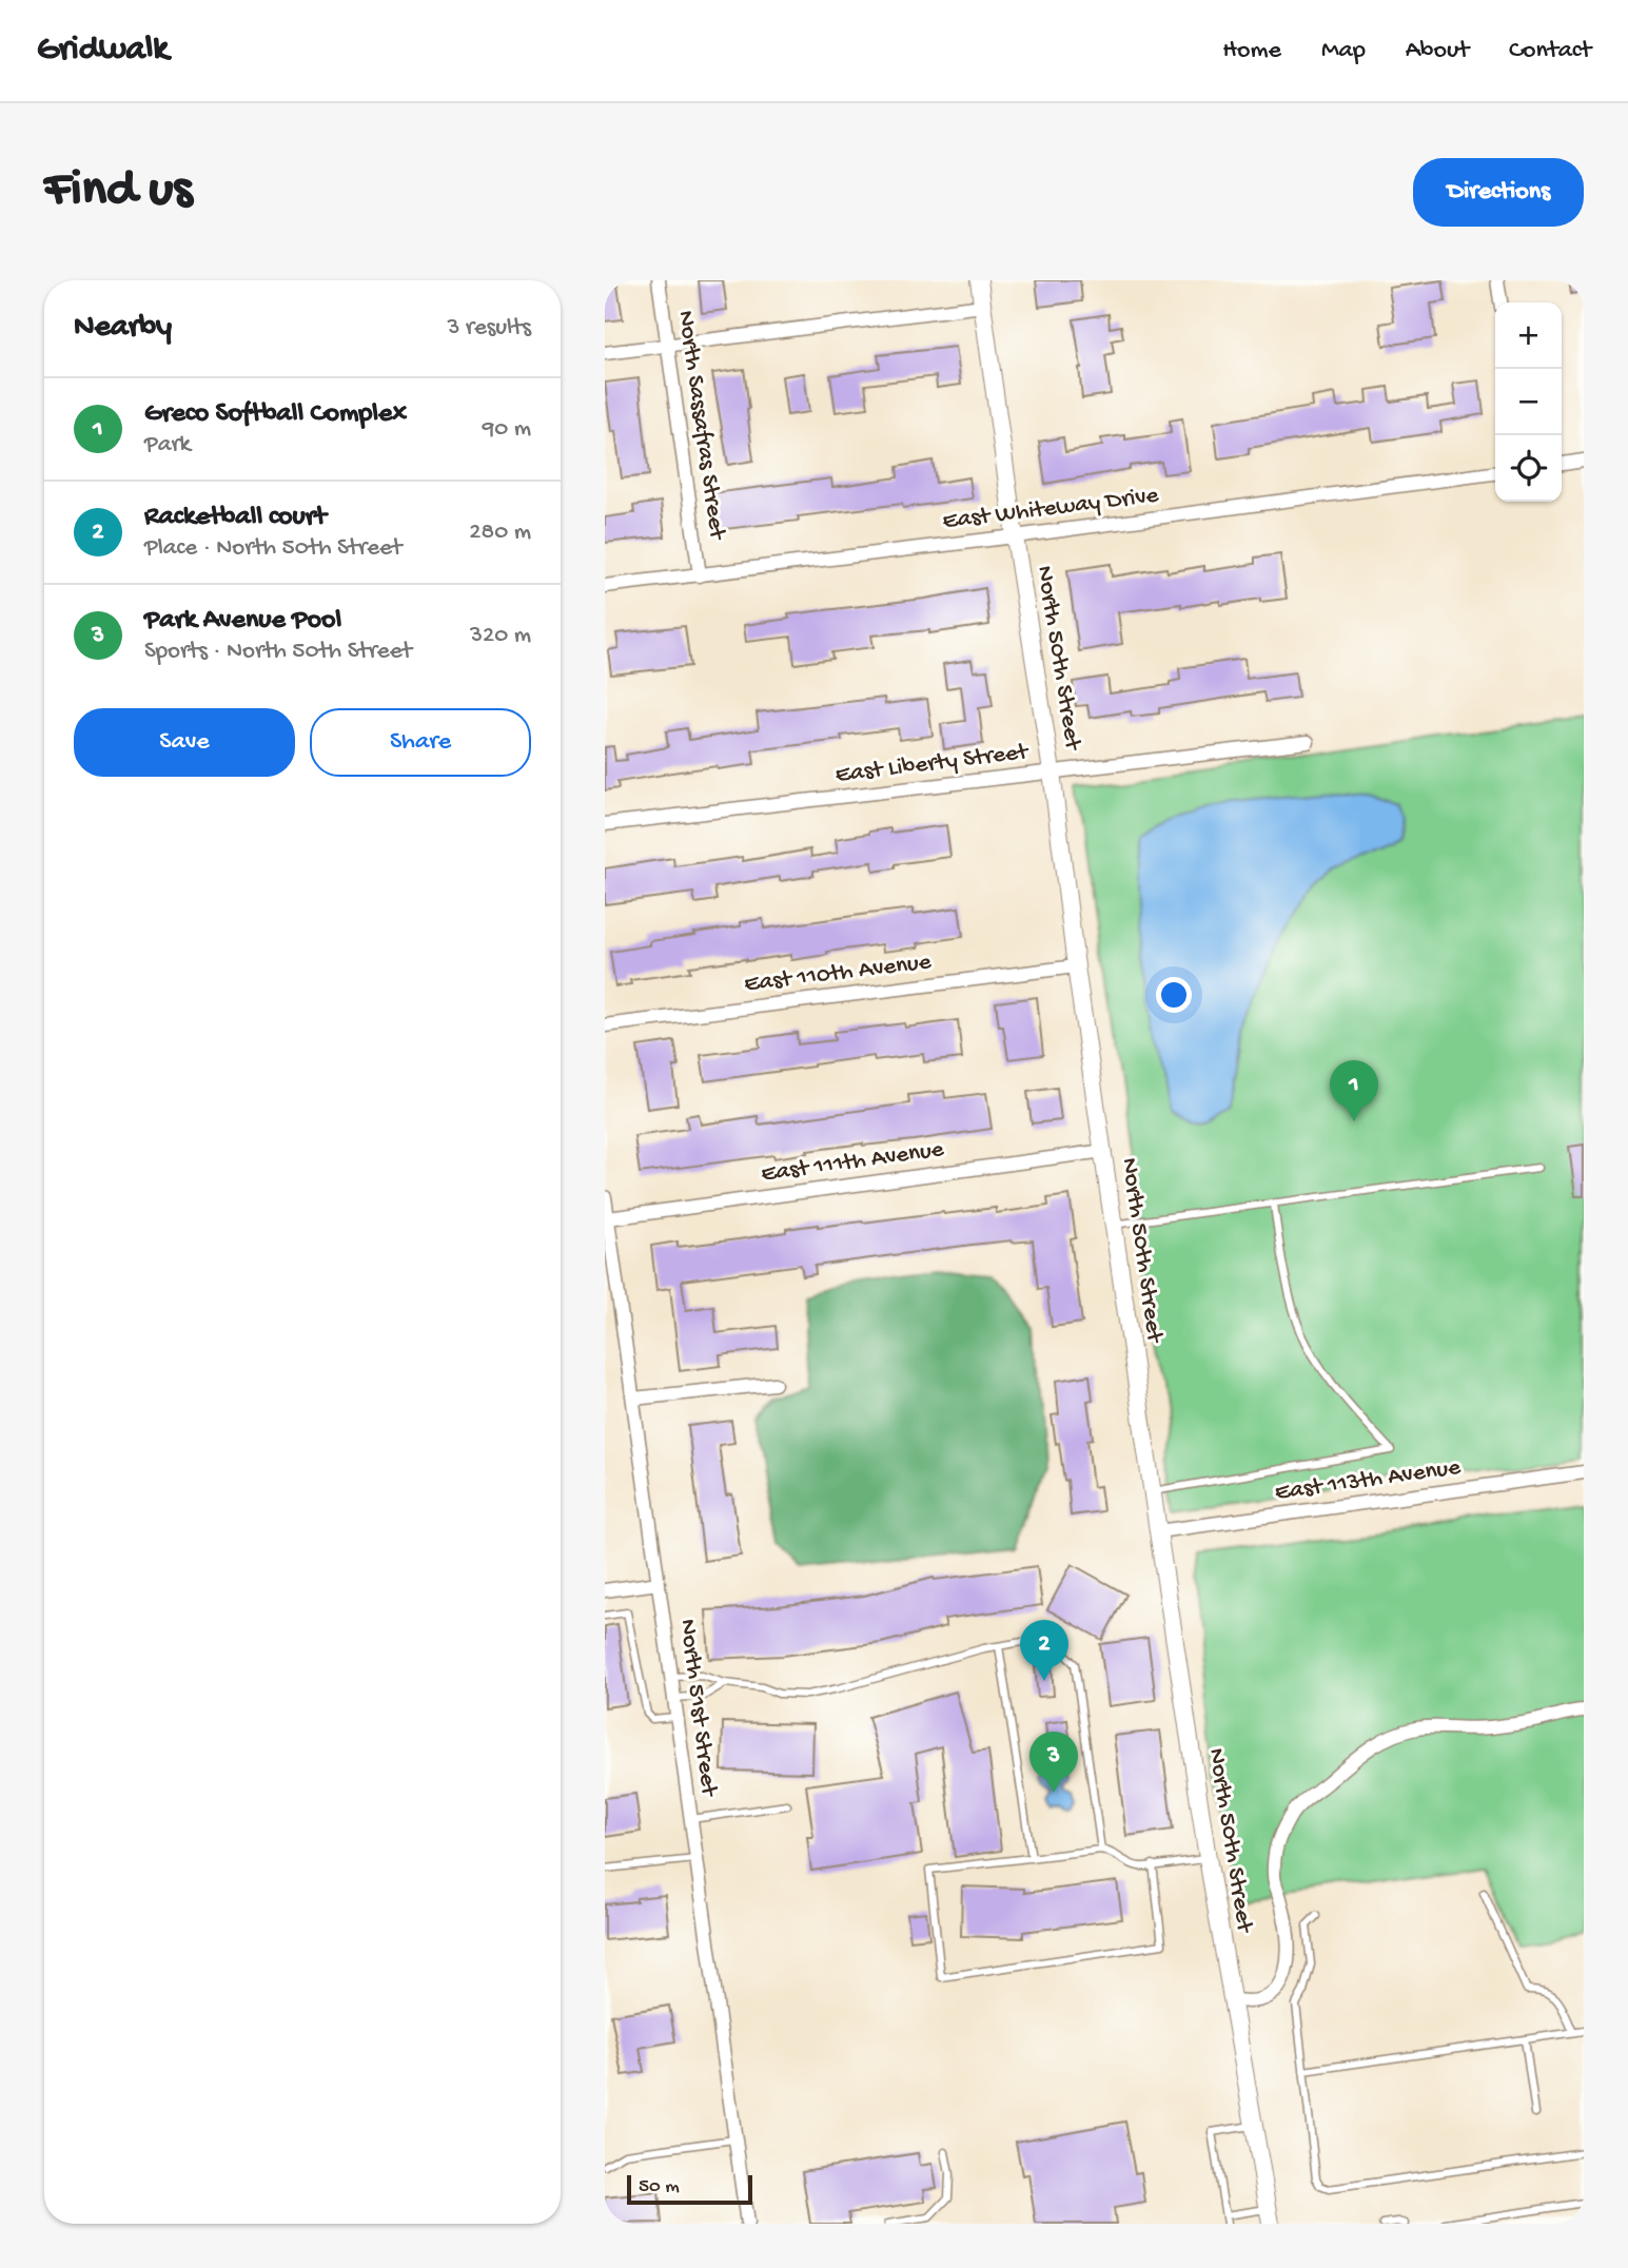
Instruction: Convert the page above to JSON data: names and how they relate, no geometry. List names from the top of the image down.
{
  "streets": {
    "street": [
      "North Sassafras Street",
      "East Whiteway Drive",
      "North 50th Street",
      "East Liberty Street",
      "East 110th Avenue",
      "East 111th Avenue",
      "East 113th Avenue",
      "North 51st Street"
    ]
  },
  "crossings": [
    ["North Sassafras Street", "East Whiteway Drive"],
    ["East Whiteway Drive", "North 50th Street"],
    ["North 50th Street", "East Liberty Street"],
    ["North 50th Street", "East 110th Avenue"],
    ["North 50th Street", "East 111th Avenue"],
    ["North 50th Street", "East 113th Avenue"],
    ["East 111th Avenue", "North 51st Street"]
  ],
  "scale_bar": "50 m",
  "page": {
    "header": "Gridwalk",
    "nav": [
      "Home",
      "Map",
      "About",
      "Contact"
    ],
    "buttons": [
      "Directions",
      ["Save", "Share"]
    ],
    "title": "Find us",
    "heading": ["Nearby", "3 results"],
    "map_buttons": ["+", "−"],
    "list": [
      {
        "mark": "1",
        "name": "Greco Softball Complex",
        "note": "Park",
        "value": "90 m"
      },
      {
        "mark": "2",
        "name": "Racketball court",
        "note": "Place · North 50th Street",
        "value": "280 m"
      },
      {
        "mark": "3",
        "name": "Park Avenue Pool",
        "note": "Sports · North 50th Street",
        "value": "320 m"
      }
    ],
    "pins": ["1", "2", "3"],
    "scale": "50 m"
  }
}
